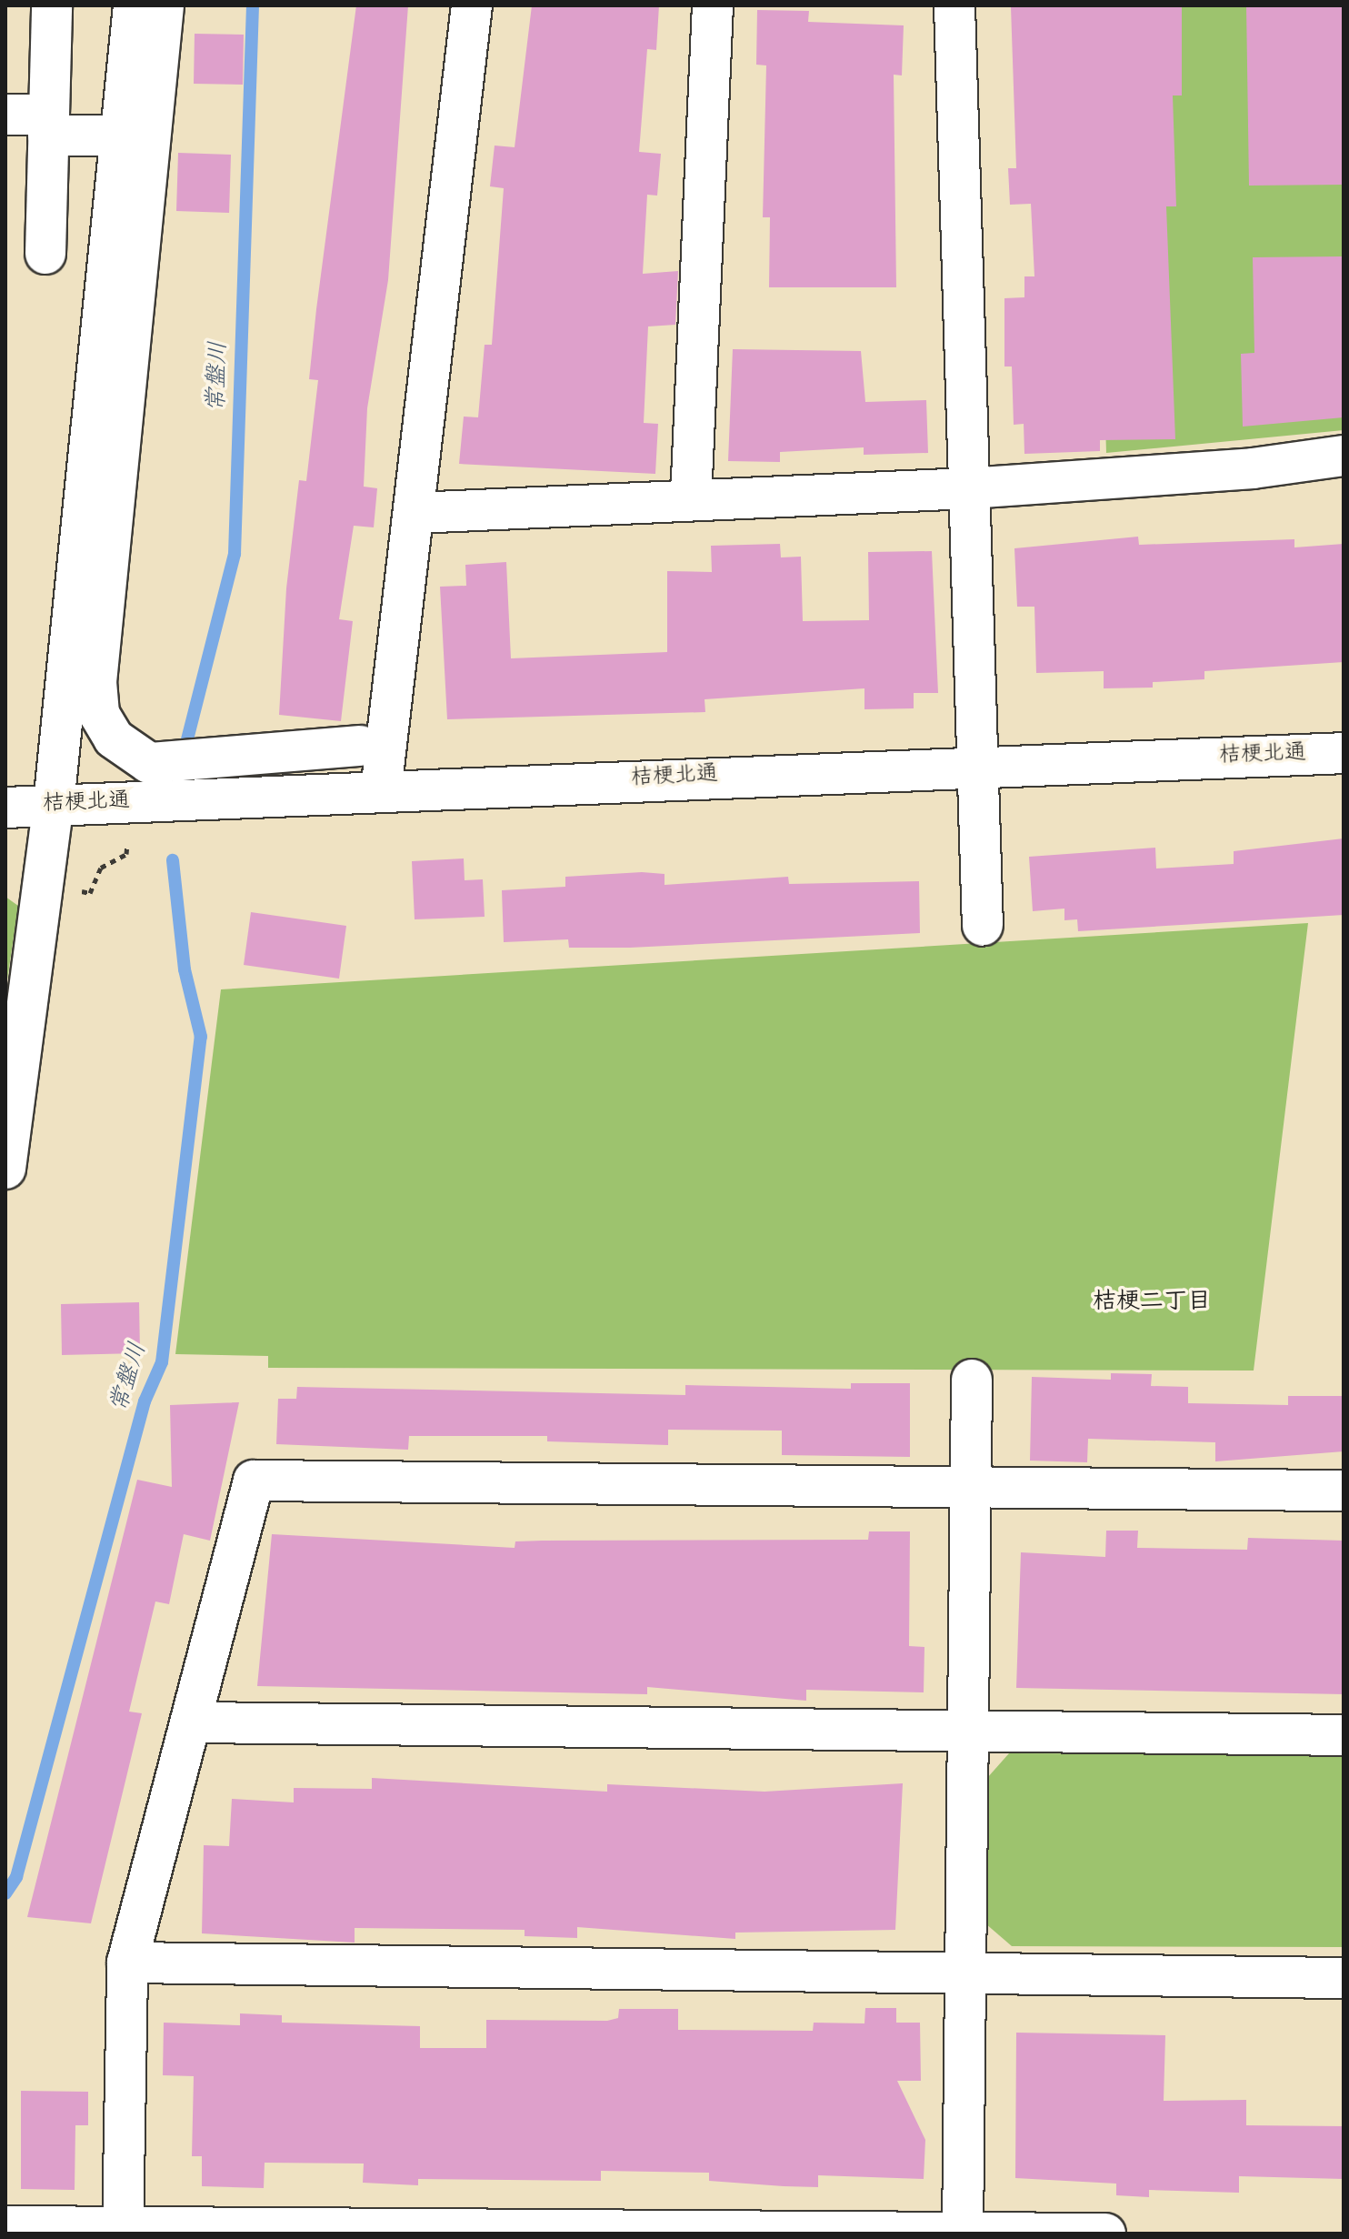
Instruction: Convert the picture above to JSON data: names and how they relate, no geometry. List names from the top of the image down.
{
  "streets": {
    "street": ["桔梗北通"]
  },
  "districts": ["桔梗二丁目"],
  "water": ["常盤川"]
}
